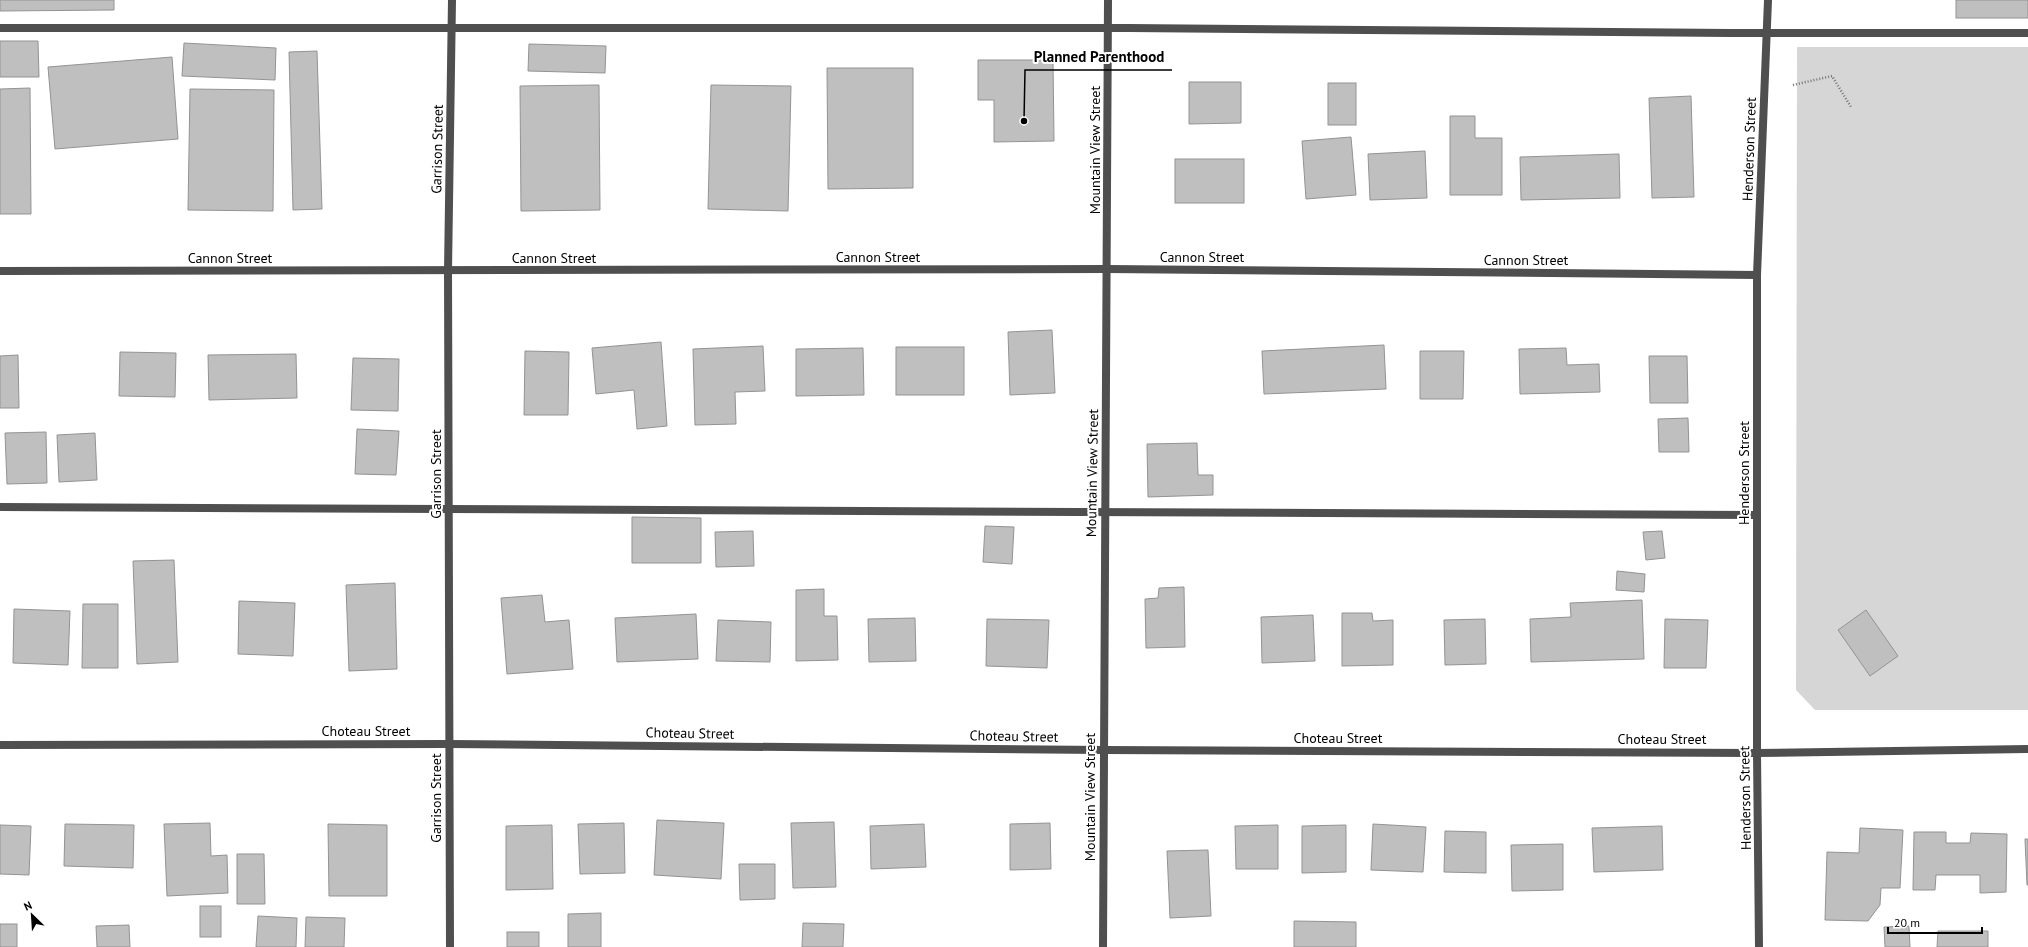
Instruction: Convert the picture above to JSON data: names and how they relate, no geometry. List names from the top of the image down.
{
  "streets": {
    "street": [
      "Garrison Street",
      "Henderson Street",
      "Mountain View Street",
      "Cannon Street",
      "Choteau Street"
    ]
  },
  "crossings": [
    ["Garrison Street", "Cannon Street"],
    ["Garrison Street", "Choteau Street"],
    ["Henderson Street", "Cannon Street"],
    ["Henderson Street", "Choteau Street"],
    ["Mountain View Street", "Cannon Street"],
    ["Mountain View Street", "Choteau Street"]
  ],
  "places": ["Planned Parenthood"],
  "scale_bar": "20 m",
  "north": "top left"
}
